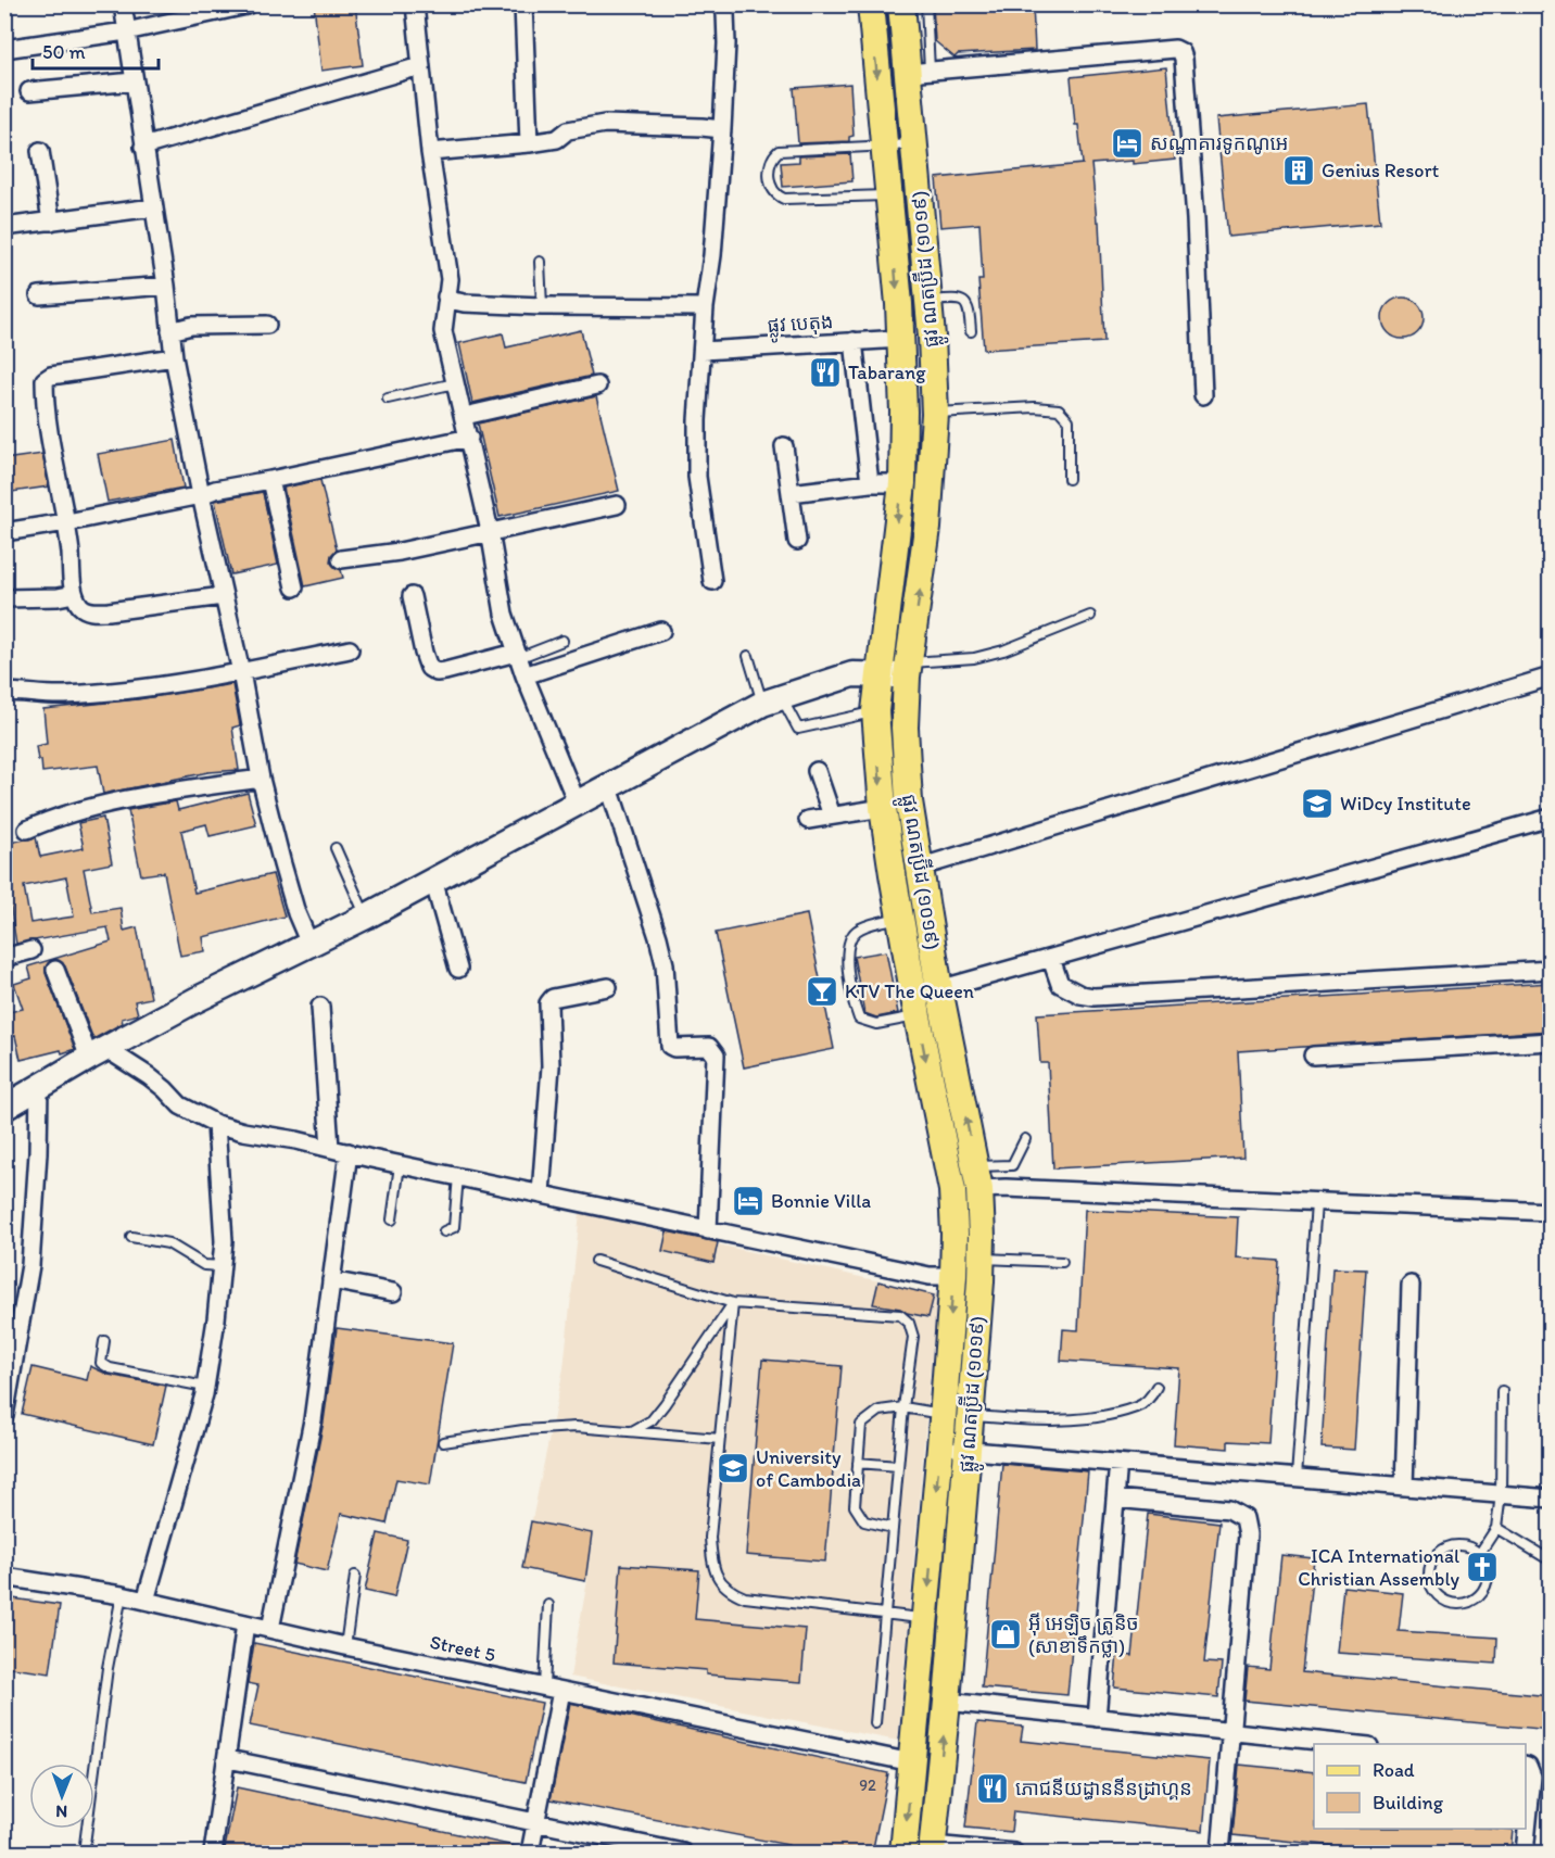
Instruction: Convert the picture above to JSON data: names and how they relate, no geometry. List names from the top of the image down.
{
  "streets": {
    "main road": ["ផ្លូវ ណតប្រ៊ីដ (១០១៩)"],
    "street": ["ផ្លូវ បេតុង", "Street 5"]
  },
  "crossings": [
    ["ផ្លូវ ណតប្រ៊ីដ (១០១៩)", "ផ្លូវ បេតុង"],
    ["ផ្លូវ ណតប្រ៊ីដ (១០១៩)", "Street 5"]
  ],
  "places": {
    "hotel": ["សណ្ឋាគារទូកណូអេ", "Bonnie Villa"],
    "building": ["Genius Resort"],
    "restaurant": ["Tabarang", "ភោជនីយដ្ធាននីនដ្រាហ្គន"],
    "school or university": ["WiDcy Institute", "University of Cambodia"],
    "bar": ["KTV The Queen"],
    "church": ["ICA International Christian Assembly"],
    "shop": ["អ៊ី អេឡិច ត្រូនិច (សាខាទឹកថ្លា)"]
  },
  "house_numbers": ["92"],
  "legend": ["Road", "Building"],
  "scale_bar": "50 m",
  "north": "bottom"
}
